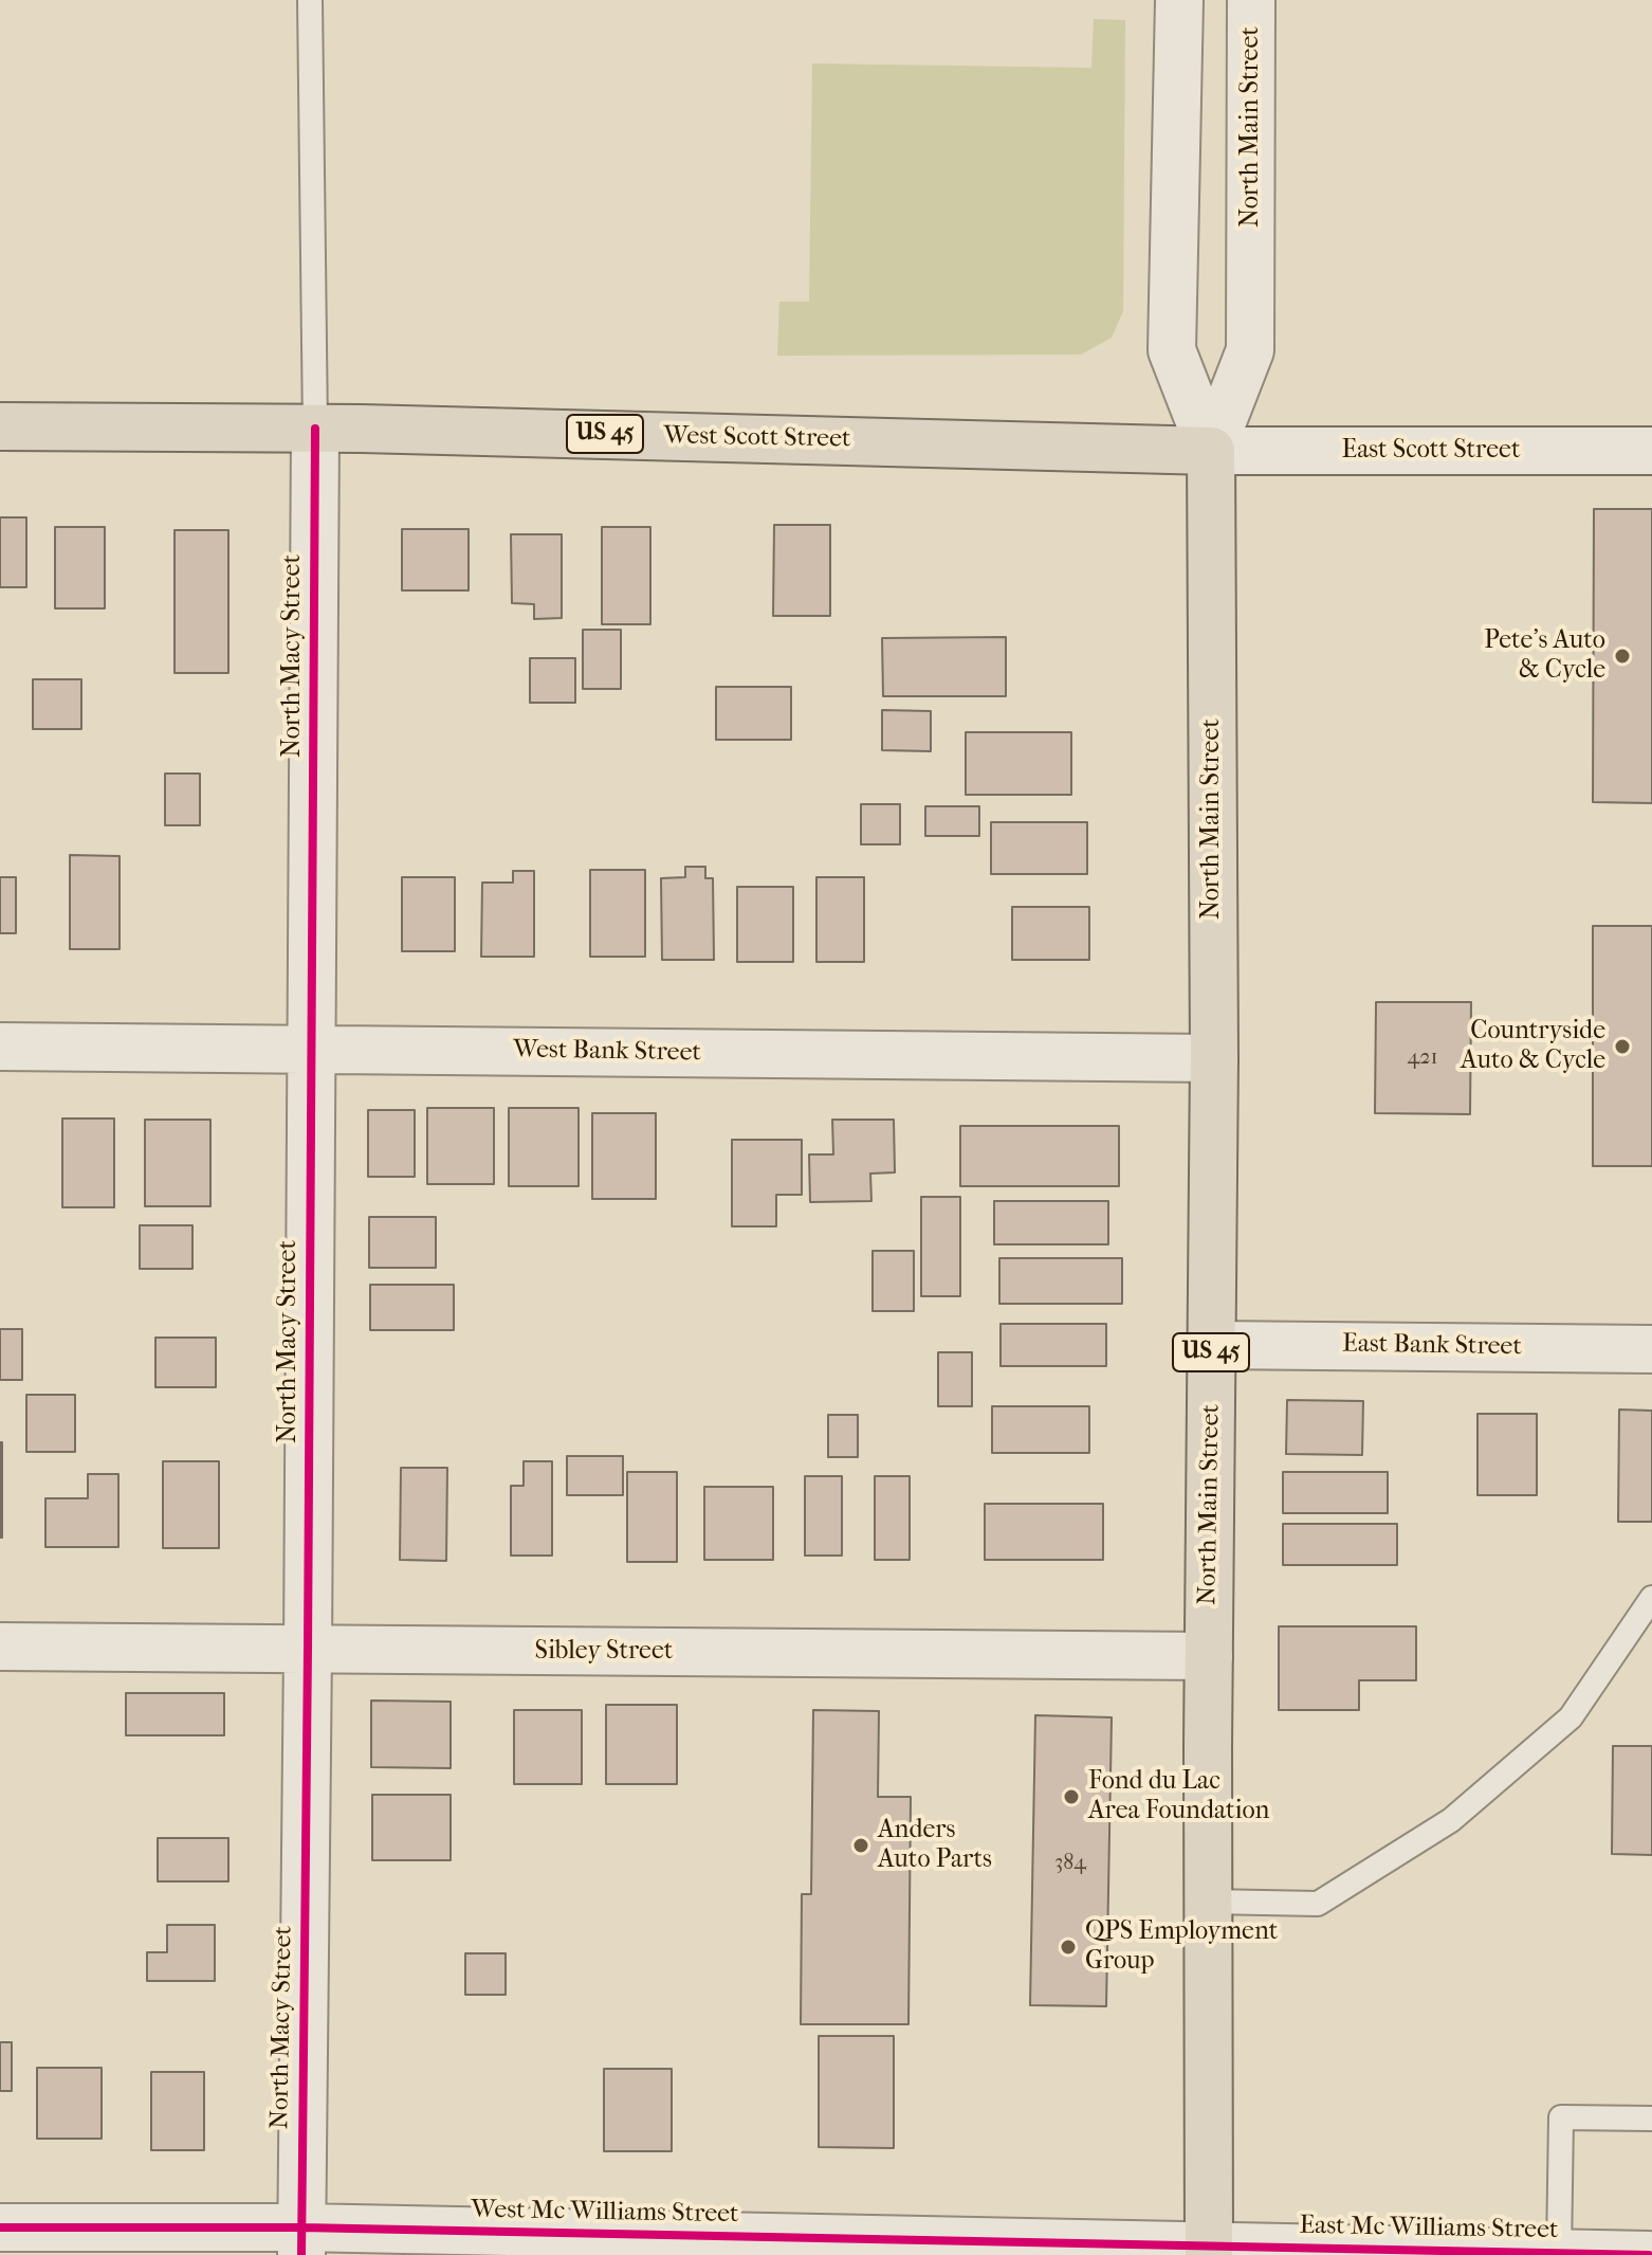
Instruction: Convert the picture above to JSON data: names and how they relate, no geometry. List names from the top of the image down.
{
  "streets": {
    "main road": ["North Main Street", "US 45", "West Scott Street"],
    "street": [
      "East Scott Street",
      "North Macy Street",
      "West Bank Street",
      "East Bank Street",
      "Sibley Street",
      "West Mc Williams Street",
      "East Mc Williams Street"
    ]
  },
  "crossings": [
    ["North Main Street", "West Scott Street"],
    ["North Main Street", "East Scott Street"],
    ["North Main Street", "West Bank Street"],
    ["North Main Street", "East Bank Street"],
    ["North Main Street", "Sibley Street"],
    ["North Main Street", "West Mc Williams Street"],
    ["North Main Street", "East Mc Williams Street"],
    ["West Scott Street", "East Scott Street"],
    ["West Scott Street", "North Macy Street"],
    ["North Macy Street", "West Bank Street"],
    ["North Macy Street", "Sibley Street"],
    ["North Macy Street", "West Mc Williams Street"],
    ["West Mc Williams Street", "East Mc Williams Street"]
  ],
  "places": [
    "Pete's Auto & Cycle",
    "Countryside Auto & Cycle",
    "Fond du Lac Area Foundation",
    "Anders Auto Parts",
    "QPS Employment Group"
  ],
  "house_numbers": ["421", "384"]
}
